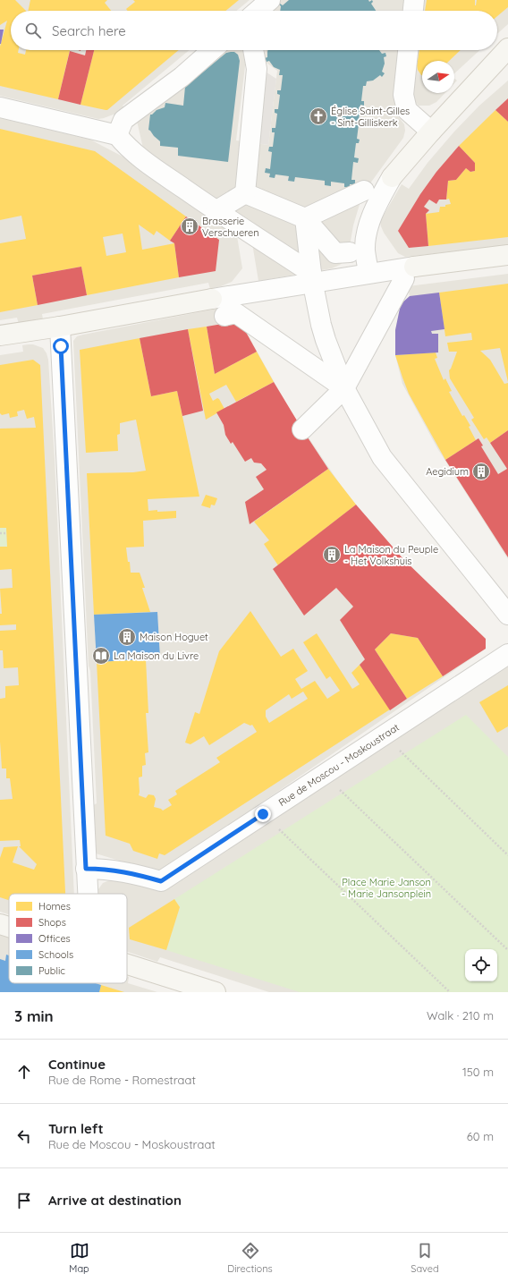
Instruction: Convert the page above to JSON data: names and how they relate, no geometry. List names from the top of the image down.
{
  "streets": {
    "street": ["Rue de Moscou - Moskoustraat"]
  },
  "parks": ["Place Marie Janson - Marie Jansonplein"],
  "places": {
    "church": ["Église Saint-Gilles - Sint-Gilliskerk"],
    "building": [
      "Brasserie Verschueren",
      "Aegidium",
      "La Maison du Peuple - Het Volkshuis",
      "Maison Hoguet"
    ],
    "library": ["La Maison du Livre"]
  },
  "legend": [
    "Homes",
    "Shops",
    "Offices",
    "Schools",
    "Public"
  ],
  "north": "right",
  "page": {
    "search": "Search here",
    "heading": ["3 min", "Walk · 210 m"],
    "list": [
      ["Continue", "Rue de Rome - Romestraat", "150 m"],
      ["Turn left", "Rue de Moscou - Moskoustraat", "60 m"],
      "Arrive at destination"
    ],
    "nav": ["Map", "Directions", "Saved"]
  }
}
